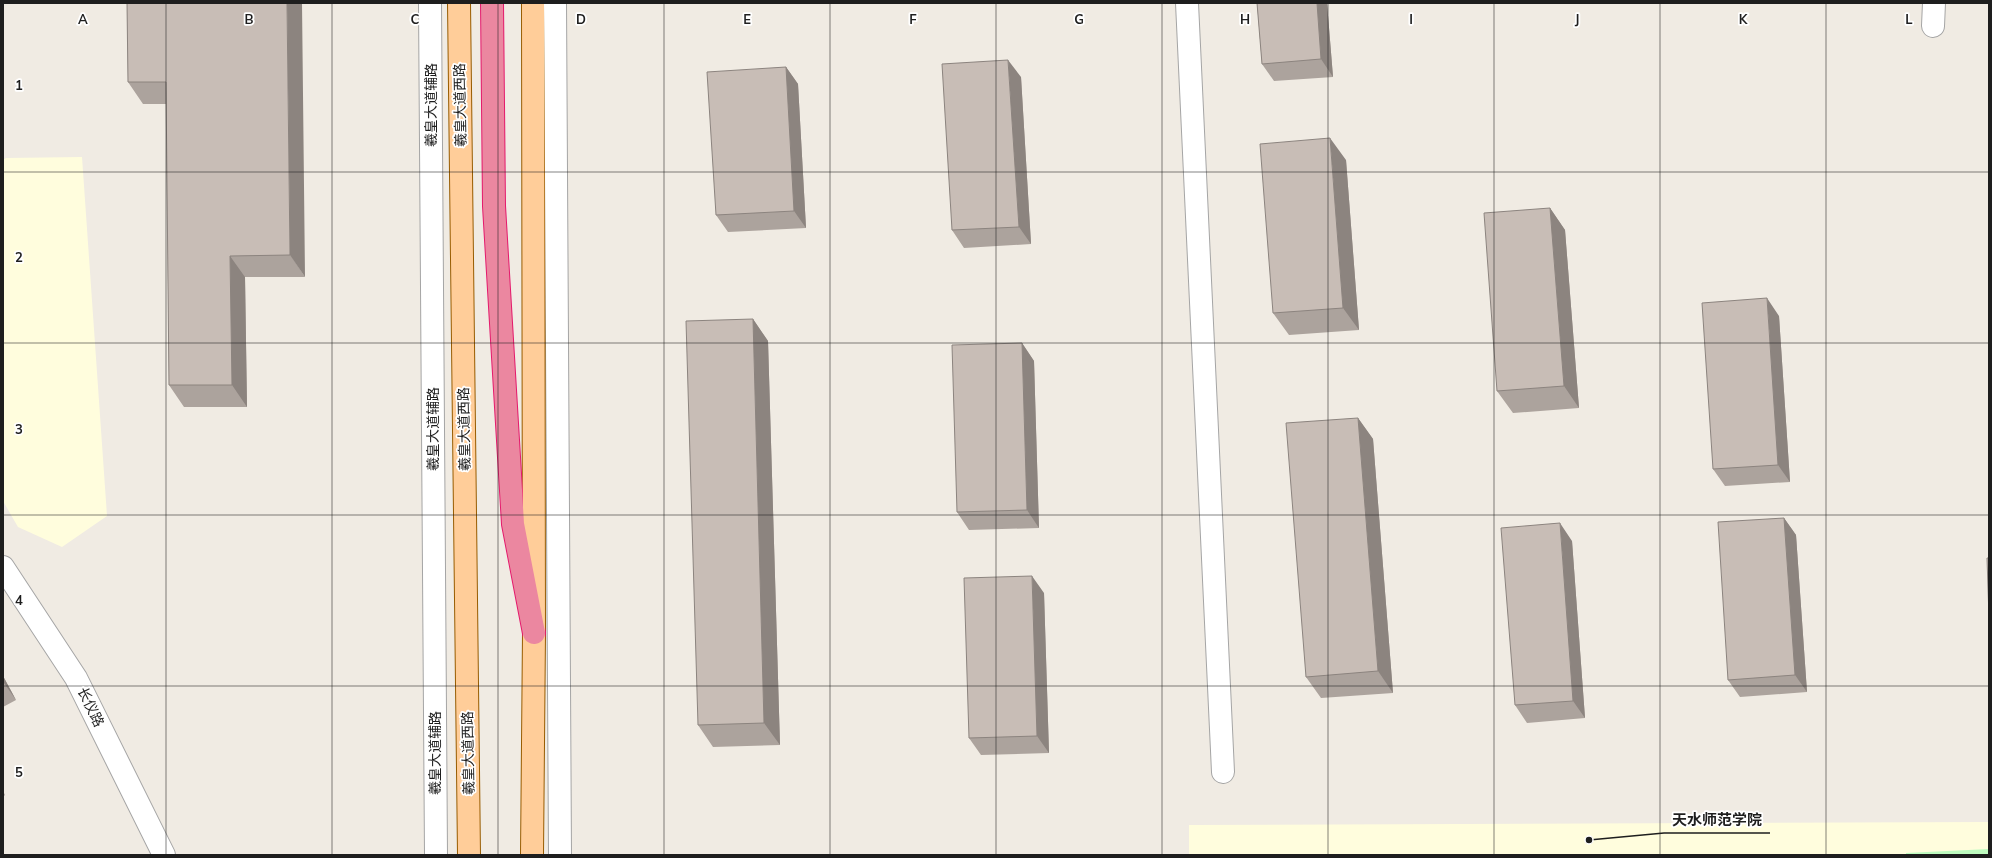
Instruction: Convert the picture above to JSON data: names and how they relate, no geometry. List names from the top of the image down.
{
  "streets": {
    "main road": ["羲皇大道西路"],
    "street": ["羲皇大道辅路", "长仪路"]
  },
  "places": ["天水师范学院"],
  "grid": {
    "columns": [
      "A",
      "B",
      "C",
      "D",
      "E",
      "F",
      "G",
      "H",
      "I",
      "J",
      "K",
      "L"
    ],
    "rows": [
      "1",
      "2",
      "3",
      "4",
      "5"
    ]
  }
}
